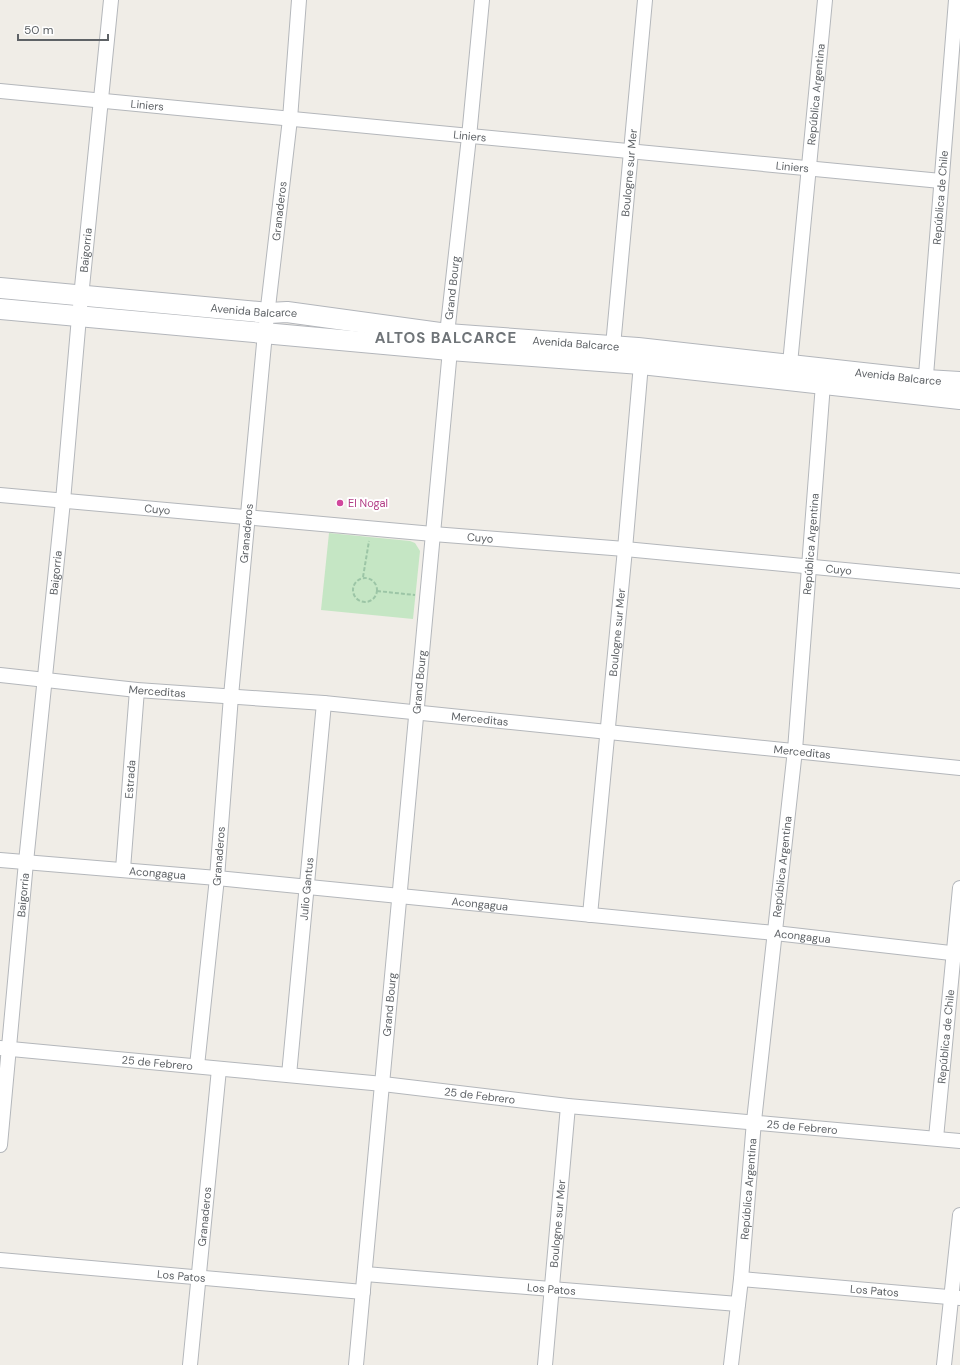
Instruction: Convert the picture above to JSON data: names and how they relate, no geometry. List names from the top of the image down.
{
  "streets": {
    "main road": ["Avenida Balcarce"],
    "street": [
      "República Argentina",
      "Liniers",
      "Boulogne sur Mer",
      "República de Chile",
      "Granaderos",
      "Baigorria",
      "Grand Bourg",
      "Cuyo",
      "Merceditas",
      "Estrada",
      "Acongagua",
      "Julio Gantus",
      "25 de Febrero",
      "Los Patos"
    ]
  },
  "crossings": [
    ["República Argentina", "Liniers"],
    ["República Argentina", "Avenida Balcarce"],
    ["República Argentina", "Cuyo"],
    ["República Argentina", "Merceditas"],
    ["República Argentina", "Acongagua"],
    ["República Argentina", "25 de Febrero"],
    ["República Argentina", "Los Patos"],
    ["Liniers", "Boulogne sur Mer"],
    ["Liniers", "República de Chile"],
    ["Liniers", "Granaderos"],
    ["Liniers", "Baigorria"],
    ["Liniers", "Grand Bourg"],
    ["Boulogne sur Mer", "Avenida Balcarce"],
    ["Boulogne sur Mer", "Cuyo"],
    ["Boulogne sur Mer", "Merceditas"],
    ["Boulogne sur Mer", "Acongagua"],
    ["Boulogne sur Mer", "25 de Febrero"],
    ["Boulogne sur Mer", "Los Patos"],
    ["República de Chile", "Avenida Balcarce"],
    ["República de Chile", "Acongagua"],
    ["República de Chile", "25 de Febrero"],
    ["Granaderos", "Avenida Balcarce"],
    ["Granaderos", "Cuyo"],
    ["Granaderos", "Merceditas"],
    ["Granaderos", "Acongagua"],
    ["Granaderos", "25 de Febrero"],
    ["Granaderos", "Los Patos"],
    ["Baigorria", "Avenida Balcarce"],
    ["Baigorria", "Cuyo"],
    ["Baigorria", "Merceditas"],
    ["Baigorria", "Acongagua"],
    ["Baigorria", "25 de Febrero"],
    ["Grand Bourg", "Avenida Balcarce"],
    ["Grand Bourg", "Cuyo"],
    ["Grand Bourg", "Merceditas"],
    ["Grand Bourg", "Acongagua"],
    ["Grand Bourg", "25 de Febrero"],
    ["Grand Bourg", "Los Patos"],
    ["Merceditas", "Estrada"],
    ["Merceditas", "Julio Gantus"],
    ["Estrada", "Acongagua"],
    ["Acongagua", "Julio Gantus"],
    ["Julio Gantus", "25 de Febrero"]
  ],
  "districts": ["ALTOS BALCARCE"],
  "places": ["El Nogal"],
  "scale_bar": "50 m"
}
